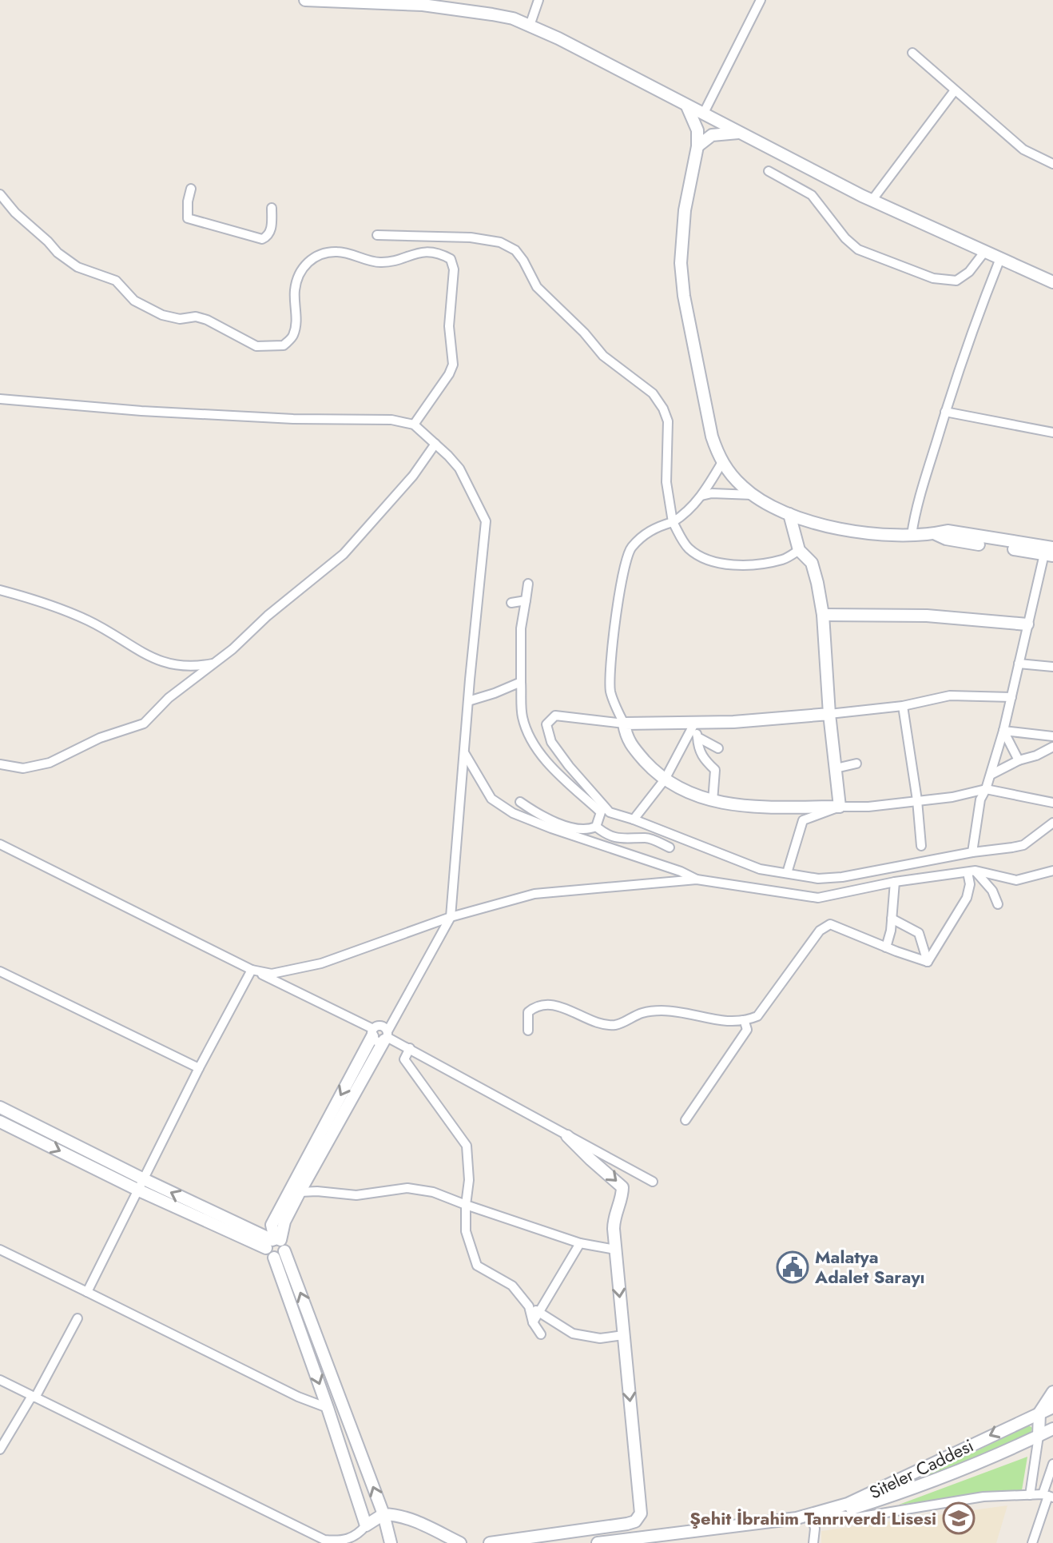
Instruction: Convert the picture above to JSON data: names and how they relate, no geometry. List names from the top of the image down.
{
  "streets": {
    "street": ["Siteler Caddesi"]
  },
  "places": {
    "public building": ["Malatya Adalet Sarayı"],
    "school or university": ["Şehit İbrahim Tanrıverdi Lisesi"]
  }
}
